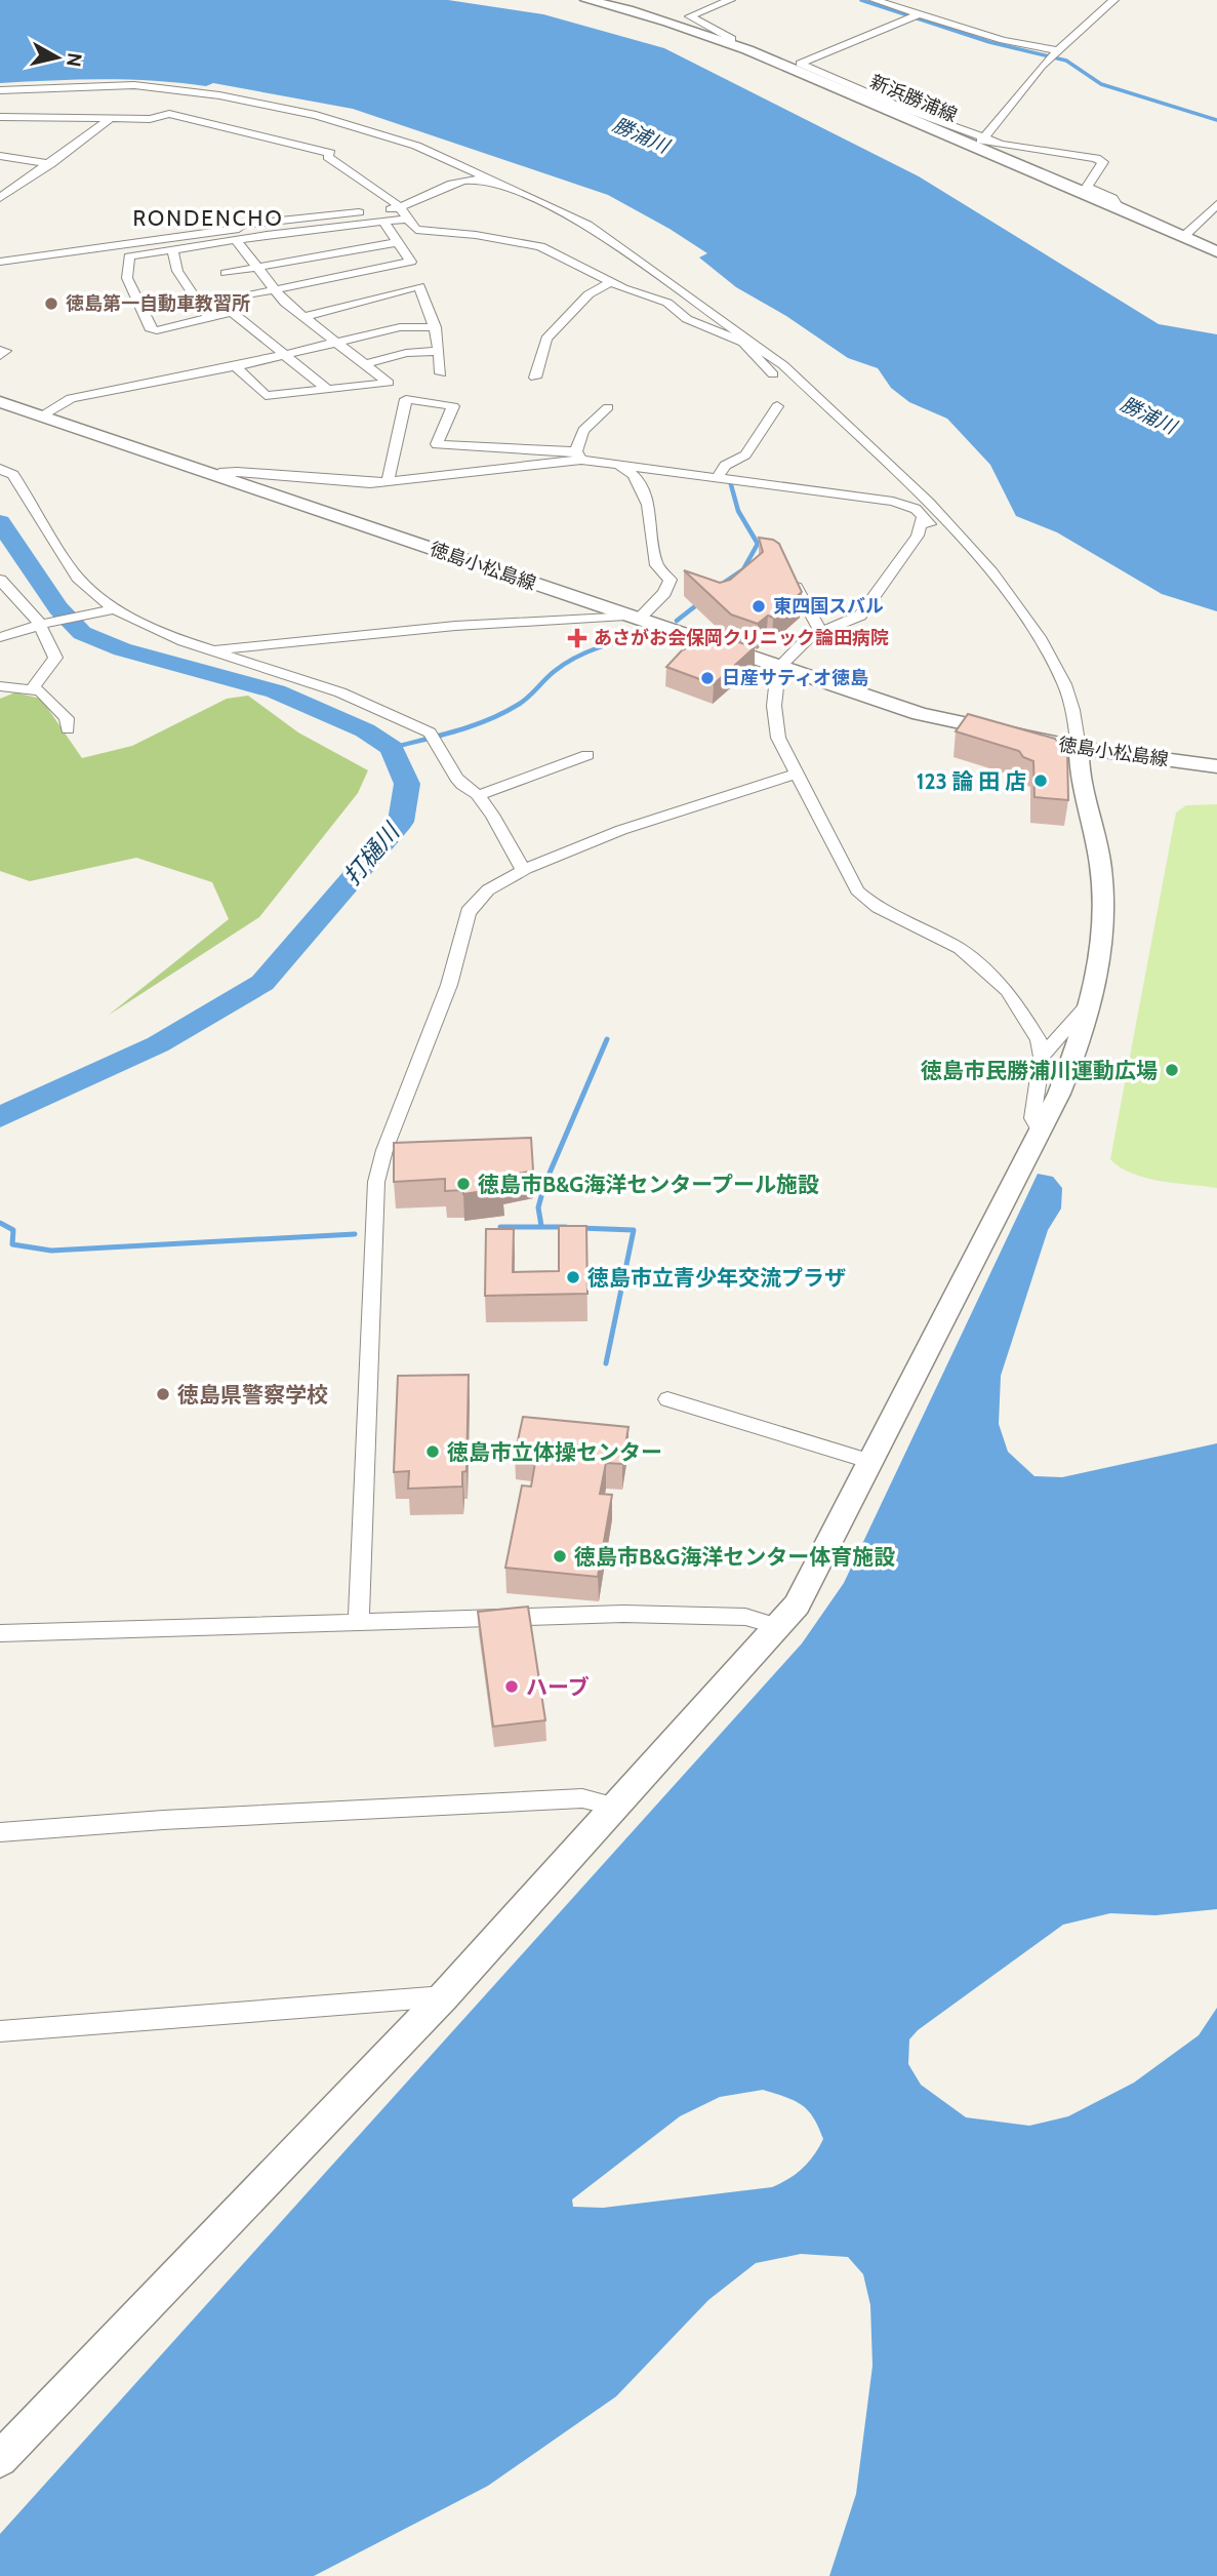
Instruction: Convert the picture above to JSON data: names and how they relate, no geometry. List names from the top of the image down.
{
  "streets": {
    "main road": ["新浜勝浦線", "徳島小松島線"]
  },
  "districts": ["RONDENCHO"],
  "water": ["勝浦川", "打樋川"],
  "places": {
    "other": [
      "徳島第一自動車教習所",
      "東四国スバル",
      "日産サティオ徳島",
      "123 論 田 店",
      "徳島市民勝浦川運動広場",
      "徳島市B&G海洋センタープール施設",
      "徳島市立青少年交流プラザ",
      "徳島県警察学校",
      "徳島市立体操センター",
      "徳島市B&G海洋センター体育施設",
      "ハーブ"
    ],
    "health": ["あさがお会保岡クリニック論田病院"]
  },
  "north": "right"
}
